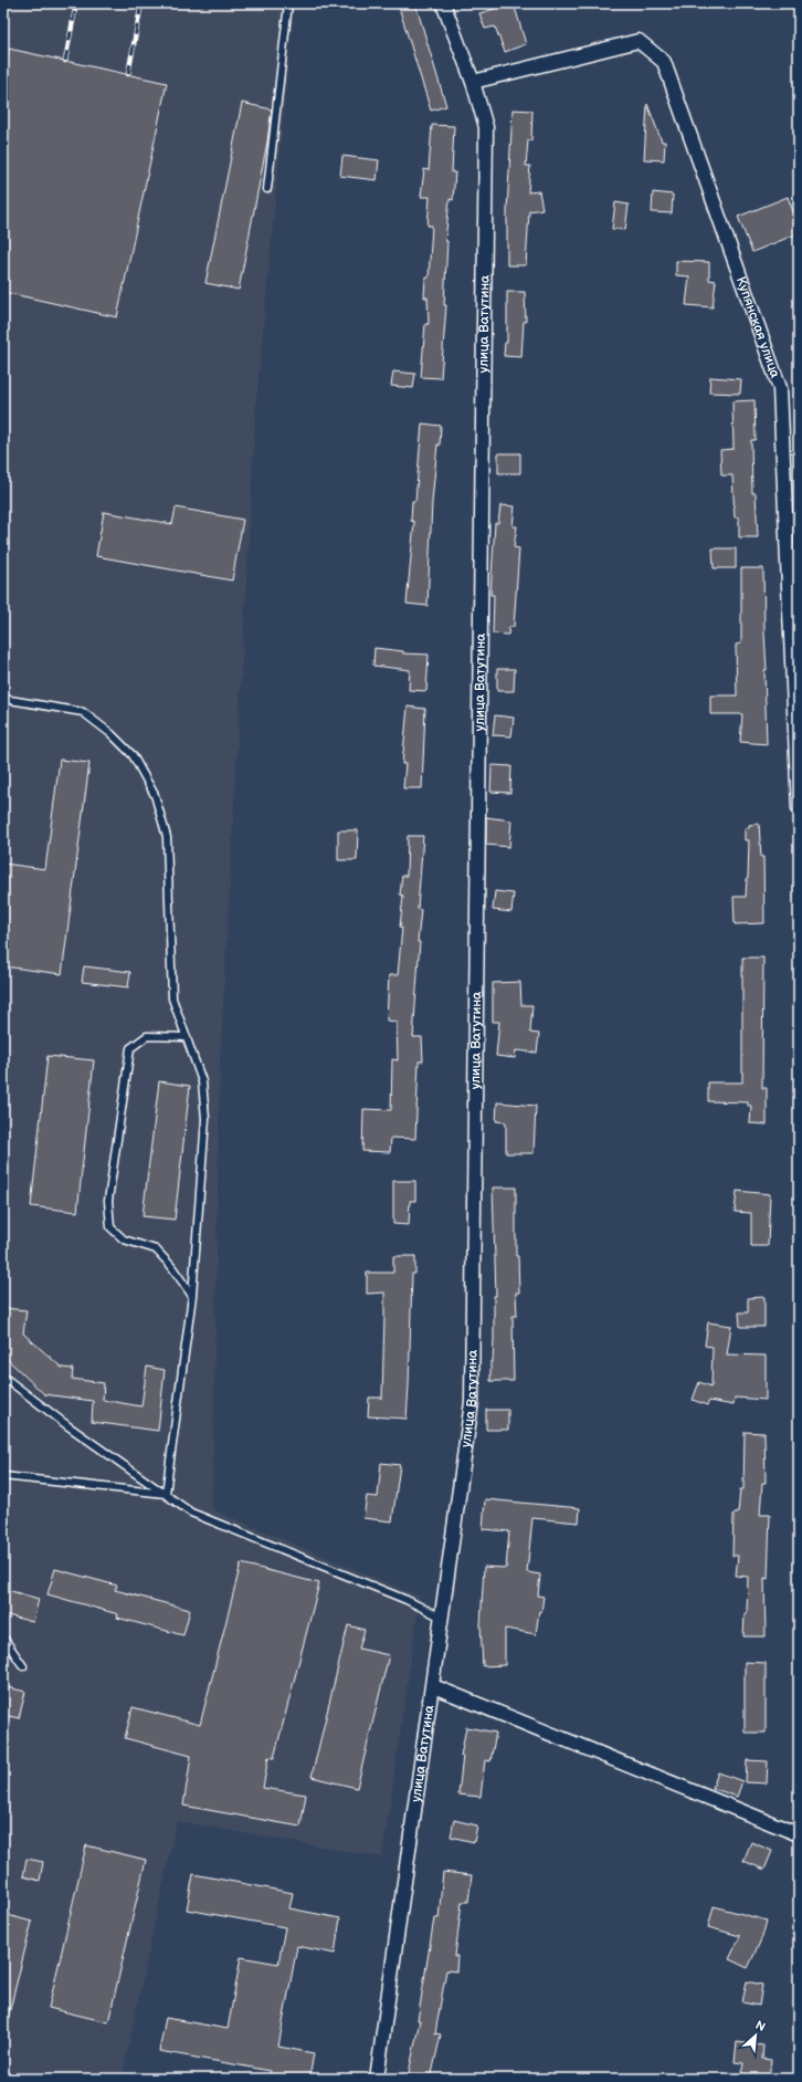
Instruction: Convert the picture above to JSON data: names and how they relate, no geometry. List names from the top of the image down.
{
  "streets": {
    "street": ["улица Ватутина", "Купянская улица"]
  },
  "crossings": [
    ["улица Ватутина", "Купянская улица"]
  ],
  "north": "top right"
}
